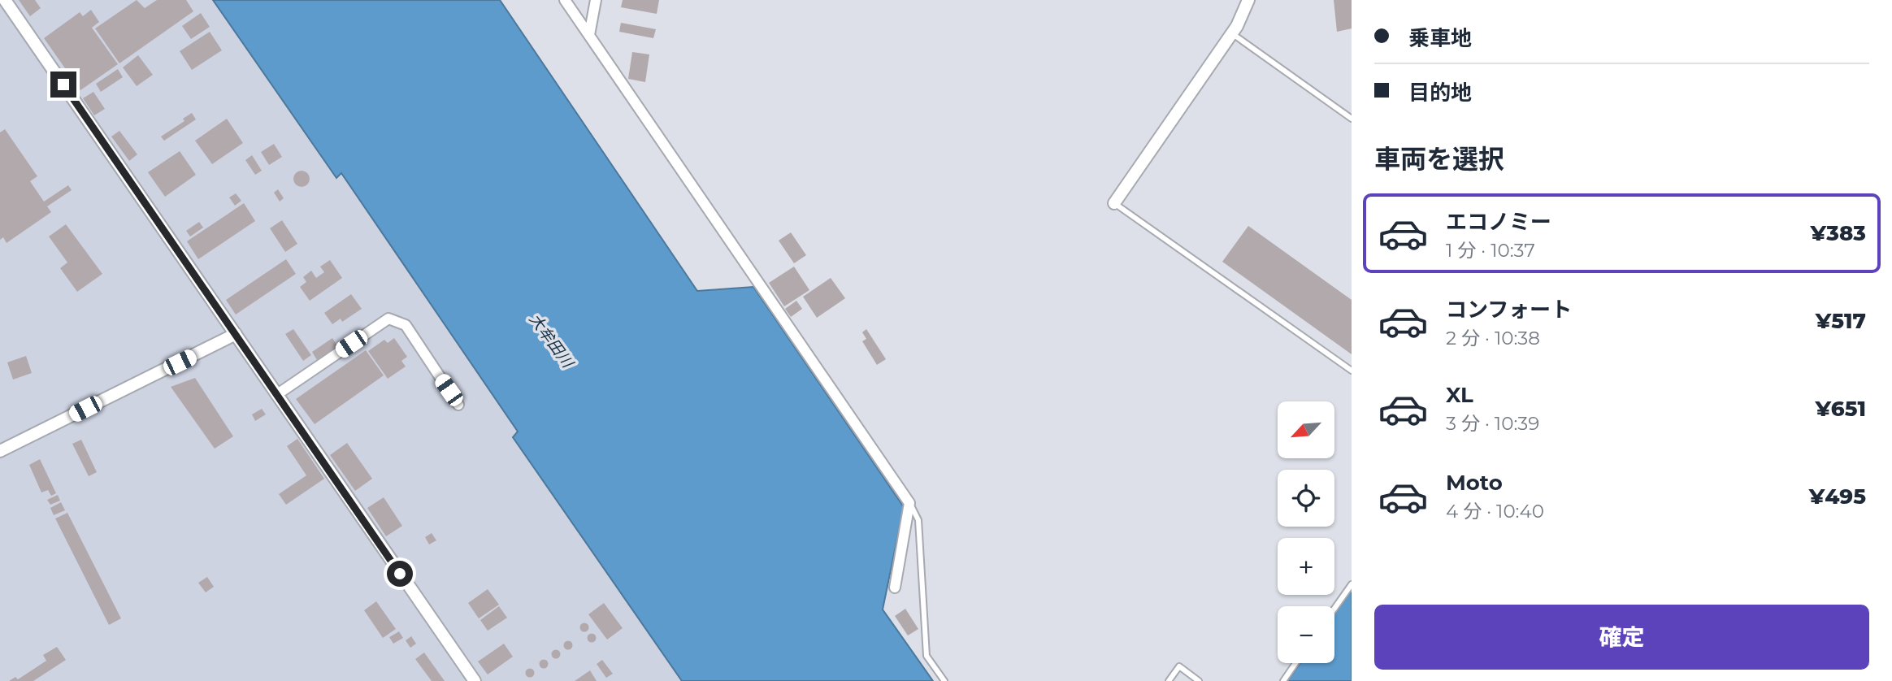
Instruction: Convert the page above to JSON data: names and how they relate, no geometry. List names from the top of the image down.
{
  "water": ["大牟田川"],
  "north": "bottom left",
  "page": {
    "banner": ["乗車地", "目的地"],
    "heading": "車両を選択",
    "list": [
      {
        "name": "エコノミー",
        "note": "1 分 · 10:37",
        "value": "¥383"
      },
      {
        "name": "コンフォート",
        "note": "2 分 · 10:38",
        "value": "¥517"
      },
      {
        "name": "XL",
        "note": "3 分 · 10:39",
        "value": "¥651"
      },
      {
        "name": "Moto",
        "note": "4 分 · 10:40",
        "value": "¥495"
      }
    ],
    "map_buttons": ["+", "−"],
    "buttons": "確定"
  }
}
